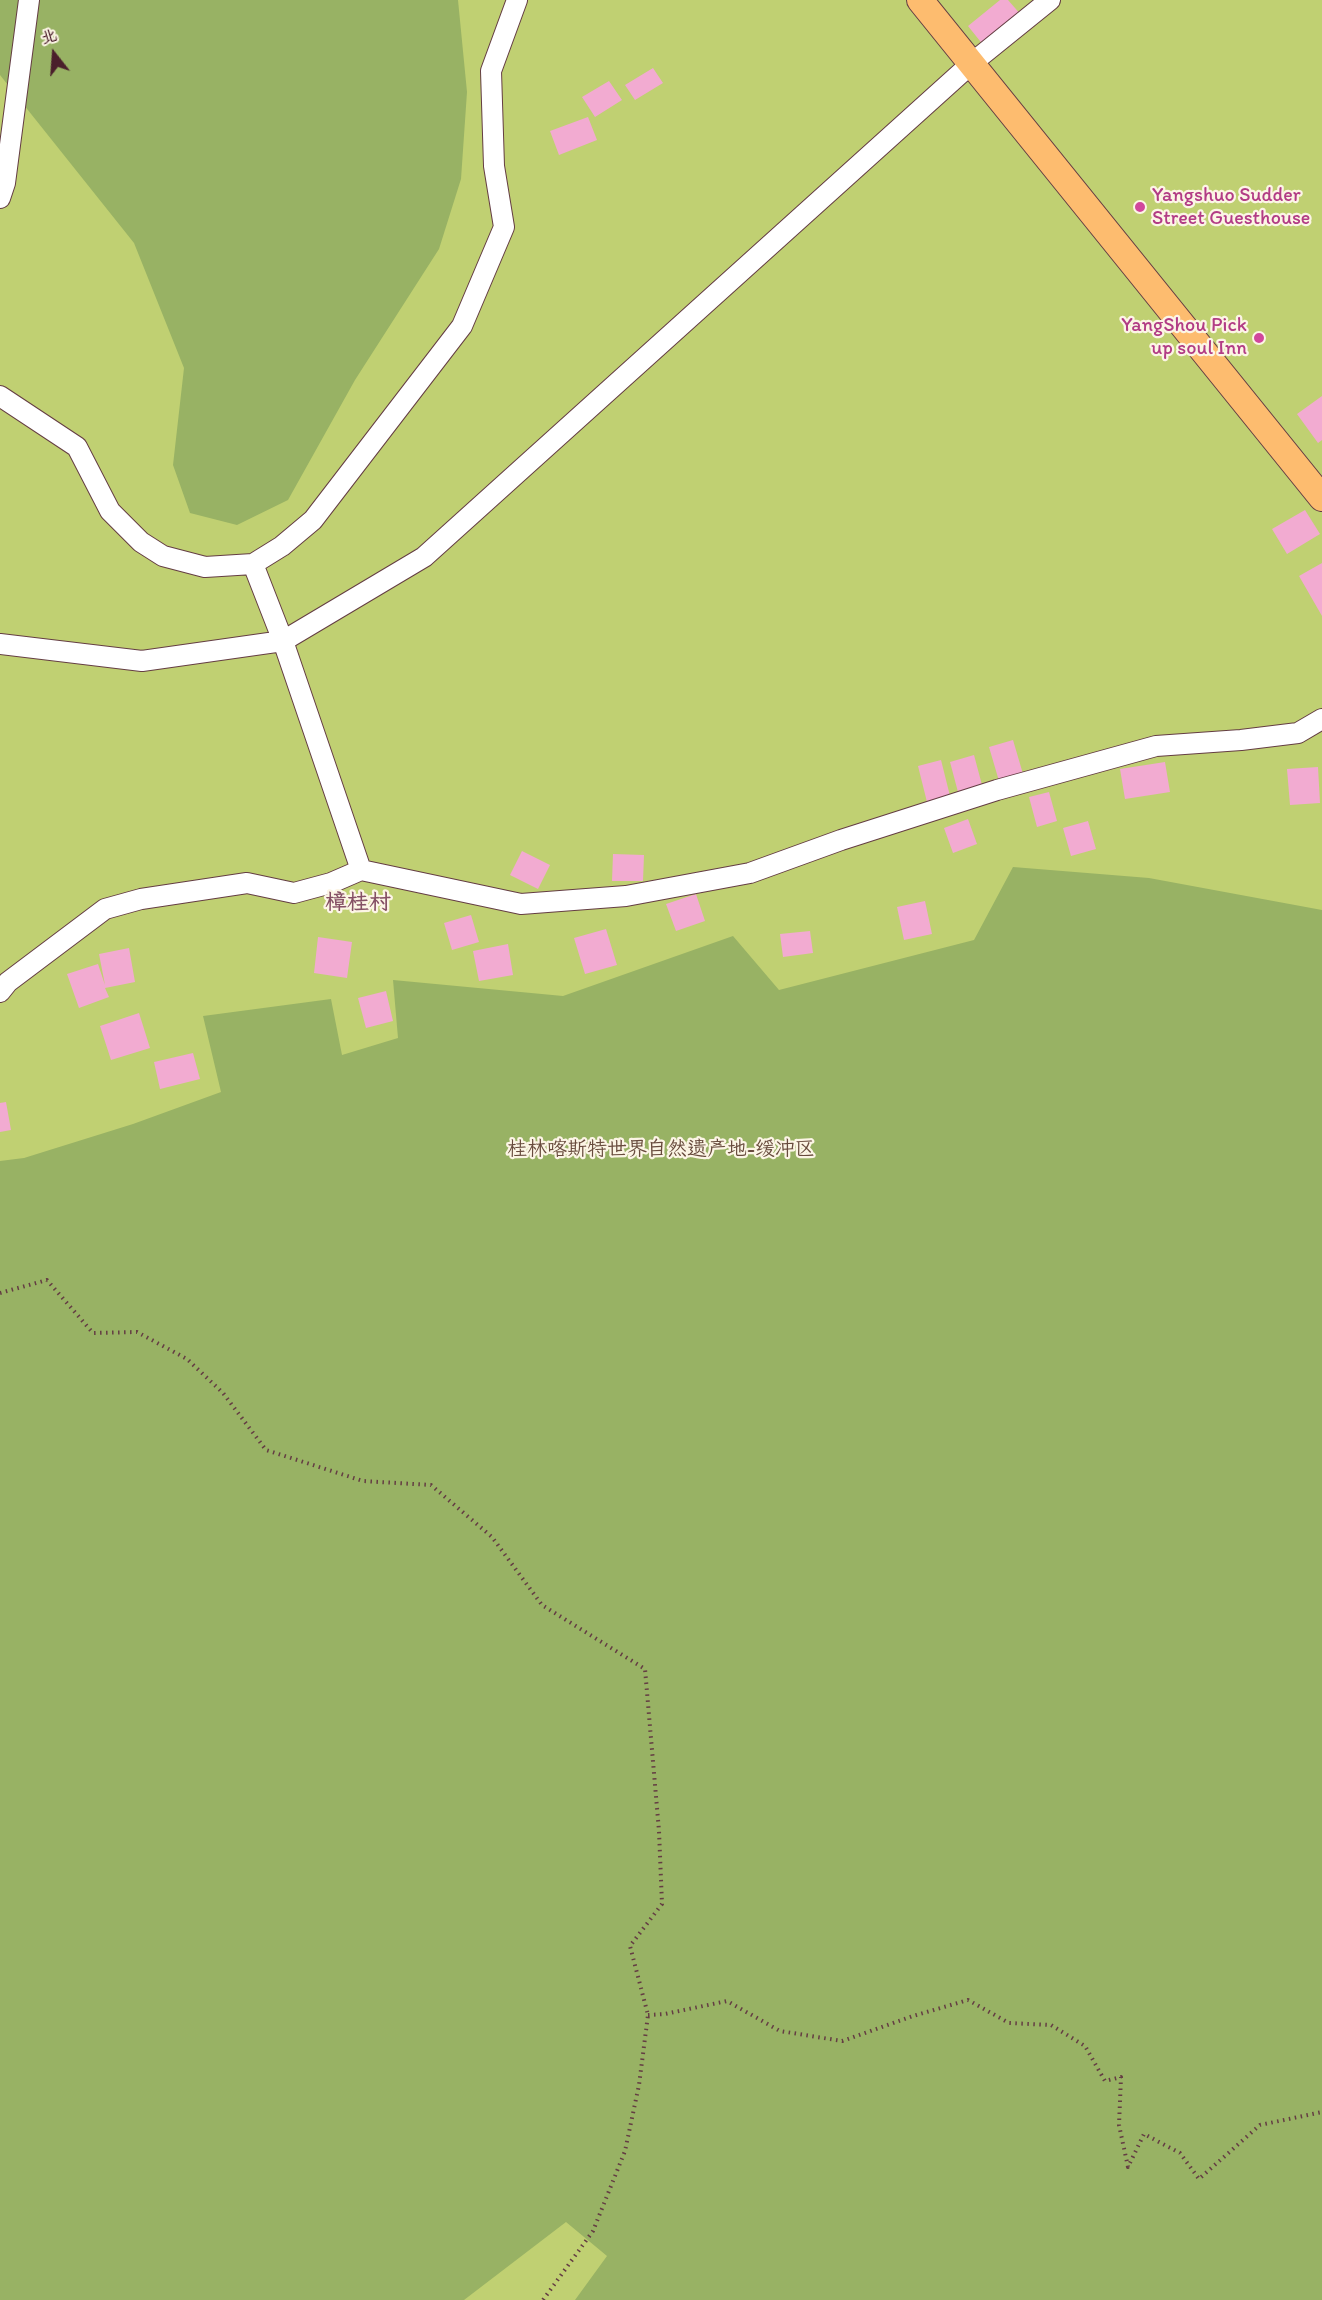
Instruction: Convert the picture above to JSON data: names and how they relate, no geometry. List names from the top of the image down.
{
  "districts": ["樟桂村"],
  "parks": ["桂林喀斯特世界自然遗产地-缓冲区"],
  "places": ["Yangshuo Sudder Street Guesthouse", "YangShou Pick up soul Inn"],
  "north": "top"
}
